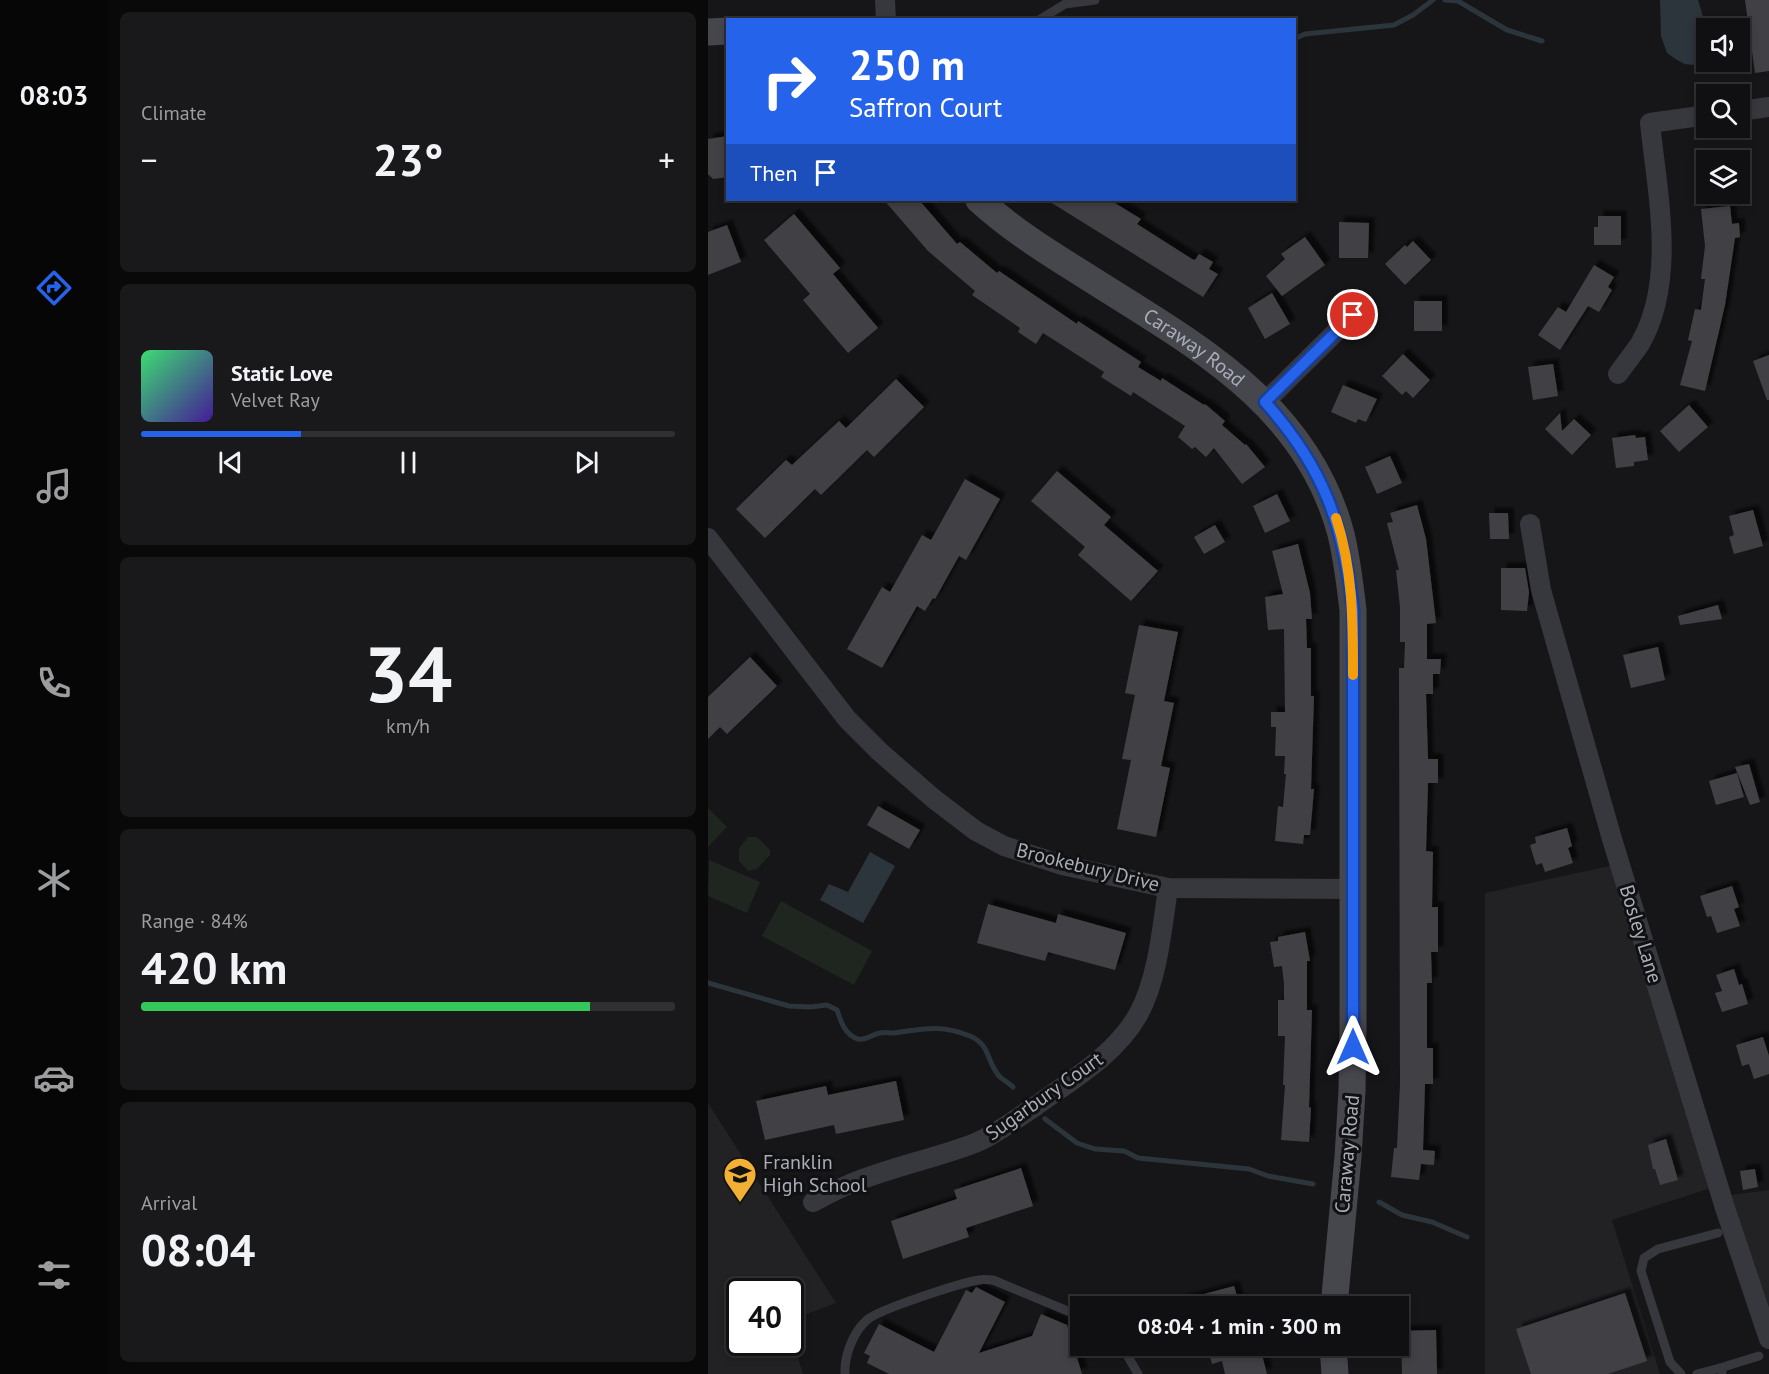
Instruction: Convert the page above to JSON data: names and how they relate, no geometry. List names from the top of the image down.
{
  "streets": {
    "street": [
      "Caraway Road",
      "Brookebury Drive",
      "Bosley Lane",
      "Sugarbury Court"
    ]
  },
  "crossings": [
    ["Caraway Road", "Brookebury Drive"],
    ["Brookebury Drive", "Sugarbury Court"]
  ],
  "places": {
    "school or university": ["Franklin High School"]
  },
  "page": {
    "tabs": "08:03",
    "tile": [
      "Climate",
      ["34", "km/h"],
      ["Range · 84%", "420 km"],
      ["Arrival", "08:04"]
    ],
    "turn": ["250 m", "Saffron Court"],
    "heat": ["−", "23°", "+"],
    "then": "Then",
    "song": ["Static Love", "Velvet Ray"],
    "limit": "40",
    "trip": "08:04 · 1 min · 300 m"
  }
}
